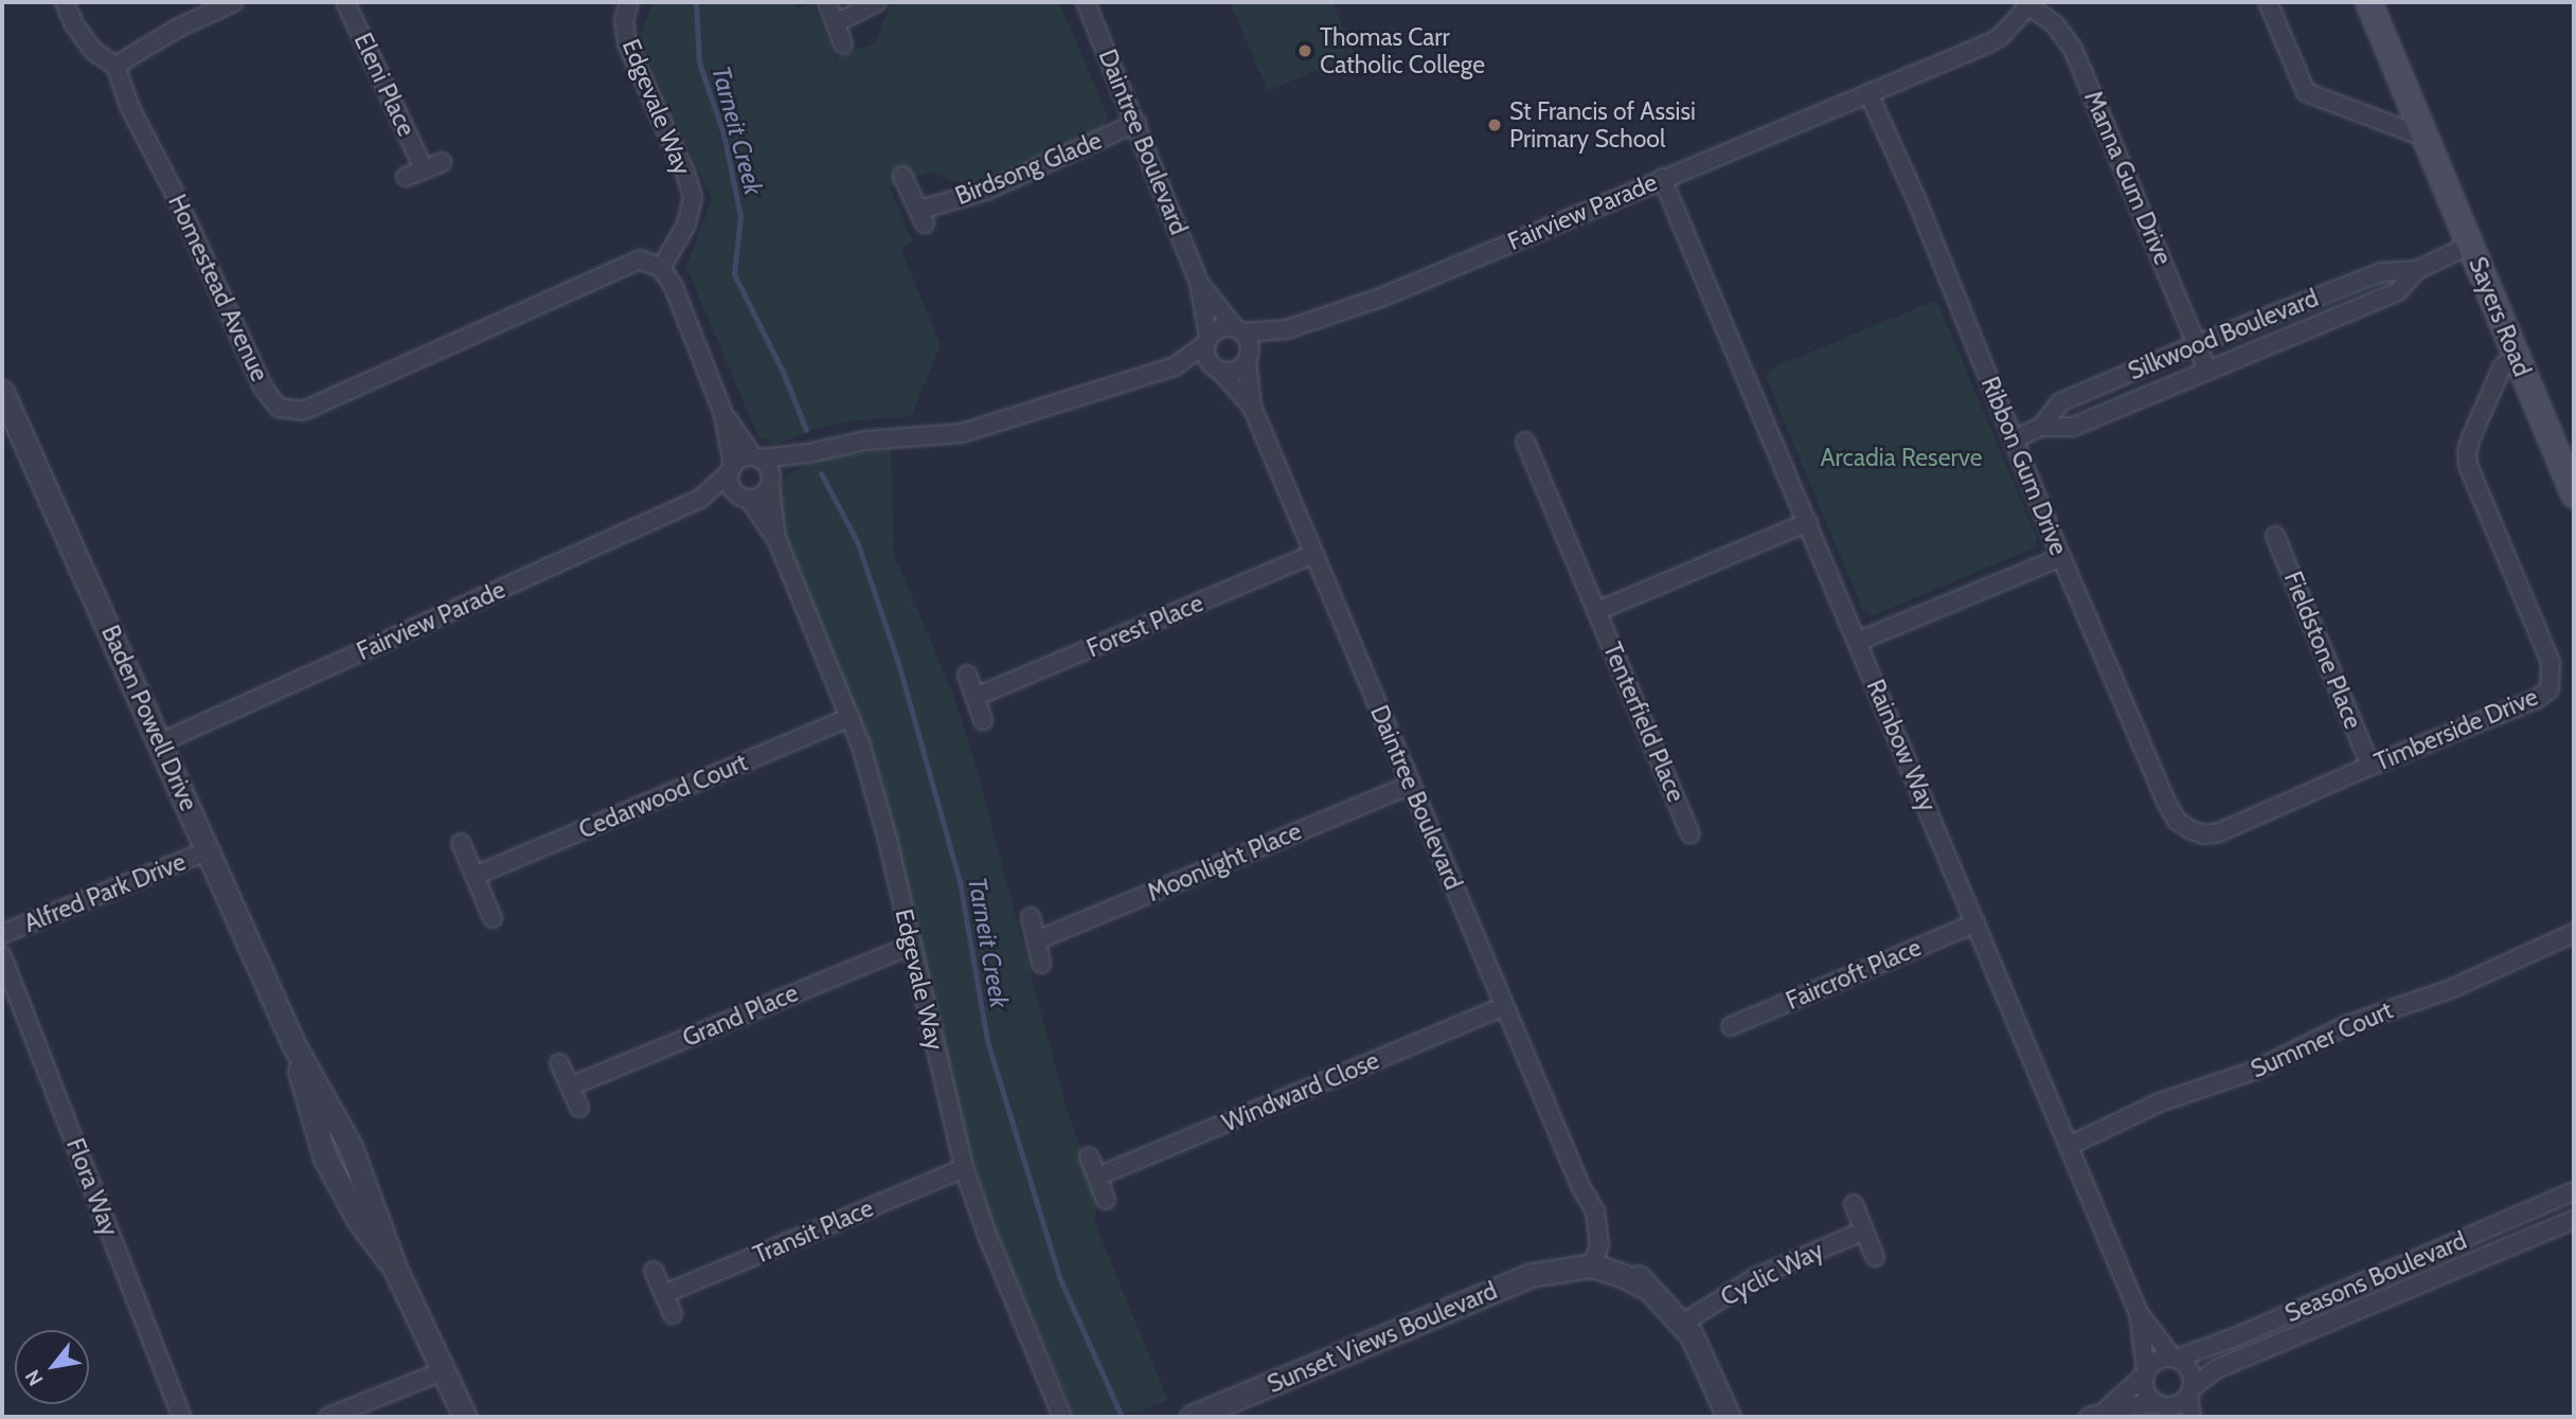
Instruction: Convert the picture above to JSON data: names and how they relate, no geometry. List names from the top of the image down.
{
  "streets": {
    "main road": ["Sayers Road"],
    "street": [
      "Eleni Place",
      "Edgevale Way",
      "Daintree Boulevard",
      "Birdsong Glade",
      "Manna Gum Drive",
      "Fairview Parade",
      "Homestead Avenue",
      "Silkwood Boulevard",
      "Ribbon Gum Drive",
      "Forest Place",
      "Fieldstone Place",
      "Baden Powell Drive",
      "Tenterfield Place",
      "Timberside Drive",
      "Rainbow Way",
      "Cedarwood Court",
      "Moonlight Place",
      "Alfred Park Drive",
      "Faircroft Place",
      "Grand Place",
      "Summer Court",
      "Windward Close",
      "Flora Way",
      "Transit Place",
      "Cyclic Way",
      "Seasons Boulevard",
      "Sunset Views Boulevard"
    ]
  },
  "crossings": [
    ["Edgevale Way", "Fairview Parade"],
    ["Edgevale Way", "Homestead Avenue"],
    ["Edgevale Way", "Cedarwood Court"],
    ["Edgevale Way", "Grand Place"],
    ["Edgevale Way", "Transit Place"],
    ["Daintree Boulevard", "Birdsong Glade"],
    ["Daintree Boulevard", "Fairview Parade"],
    ["Daintree Boulevard", "Forest Place"],
    ["Daintree Boulevard", "Moonlight Place"],
    ["Daintree Boulevard", "Windward Close"],
    ["Daintree Boulevard", "Sunset Views Boulevard"],
    ["Manna Gum Drive", "Fairview Parade"],
    ["Manna Gum Drive", "Silkwood Boulevard"],
    ["Fairview Parade", "Ribbon Gum Drive"],
    ["Fairview Parade", "Baden Powell Drive"],
    ["Fairview Parade", "Rainbow Way"],
    ["Sayers Road", "Silkwood Boulevard"],
    ["Sayers Road", "Timberside Drive"],
    ["Silkwood Boulevard", "Ribbon Gum Drive"],
    ["Ribbon Gum Drive", "Timberside Drive"],
    ["Fieldstone Place", "Timberside Drive"],
    ["Baden Powell Drive", "Alfred Park Drive"],
    ["Tenterfield Place", "Rainbow Way"],
    ["Rainbow Way", "Faircroft Place"],
    ["Rainbow Way", "Summer Court"],
    ["Rainbow Way", "Seasons Boulevard"]
  ],
  "water": ["Tarneit Creek"],
  "parks": ["Arcadia Reserve"],
  "places": ["Thomas Carr Catholic College", "St Francis of Assisi Primary School"],
  "north": "bottom left"
}
